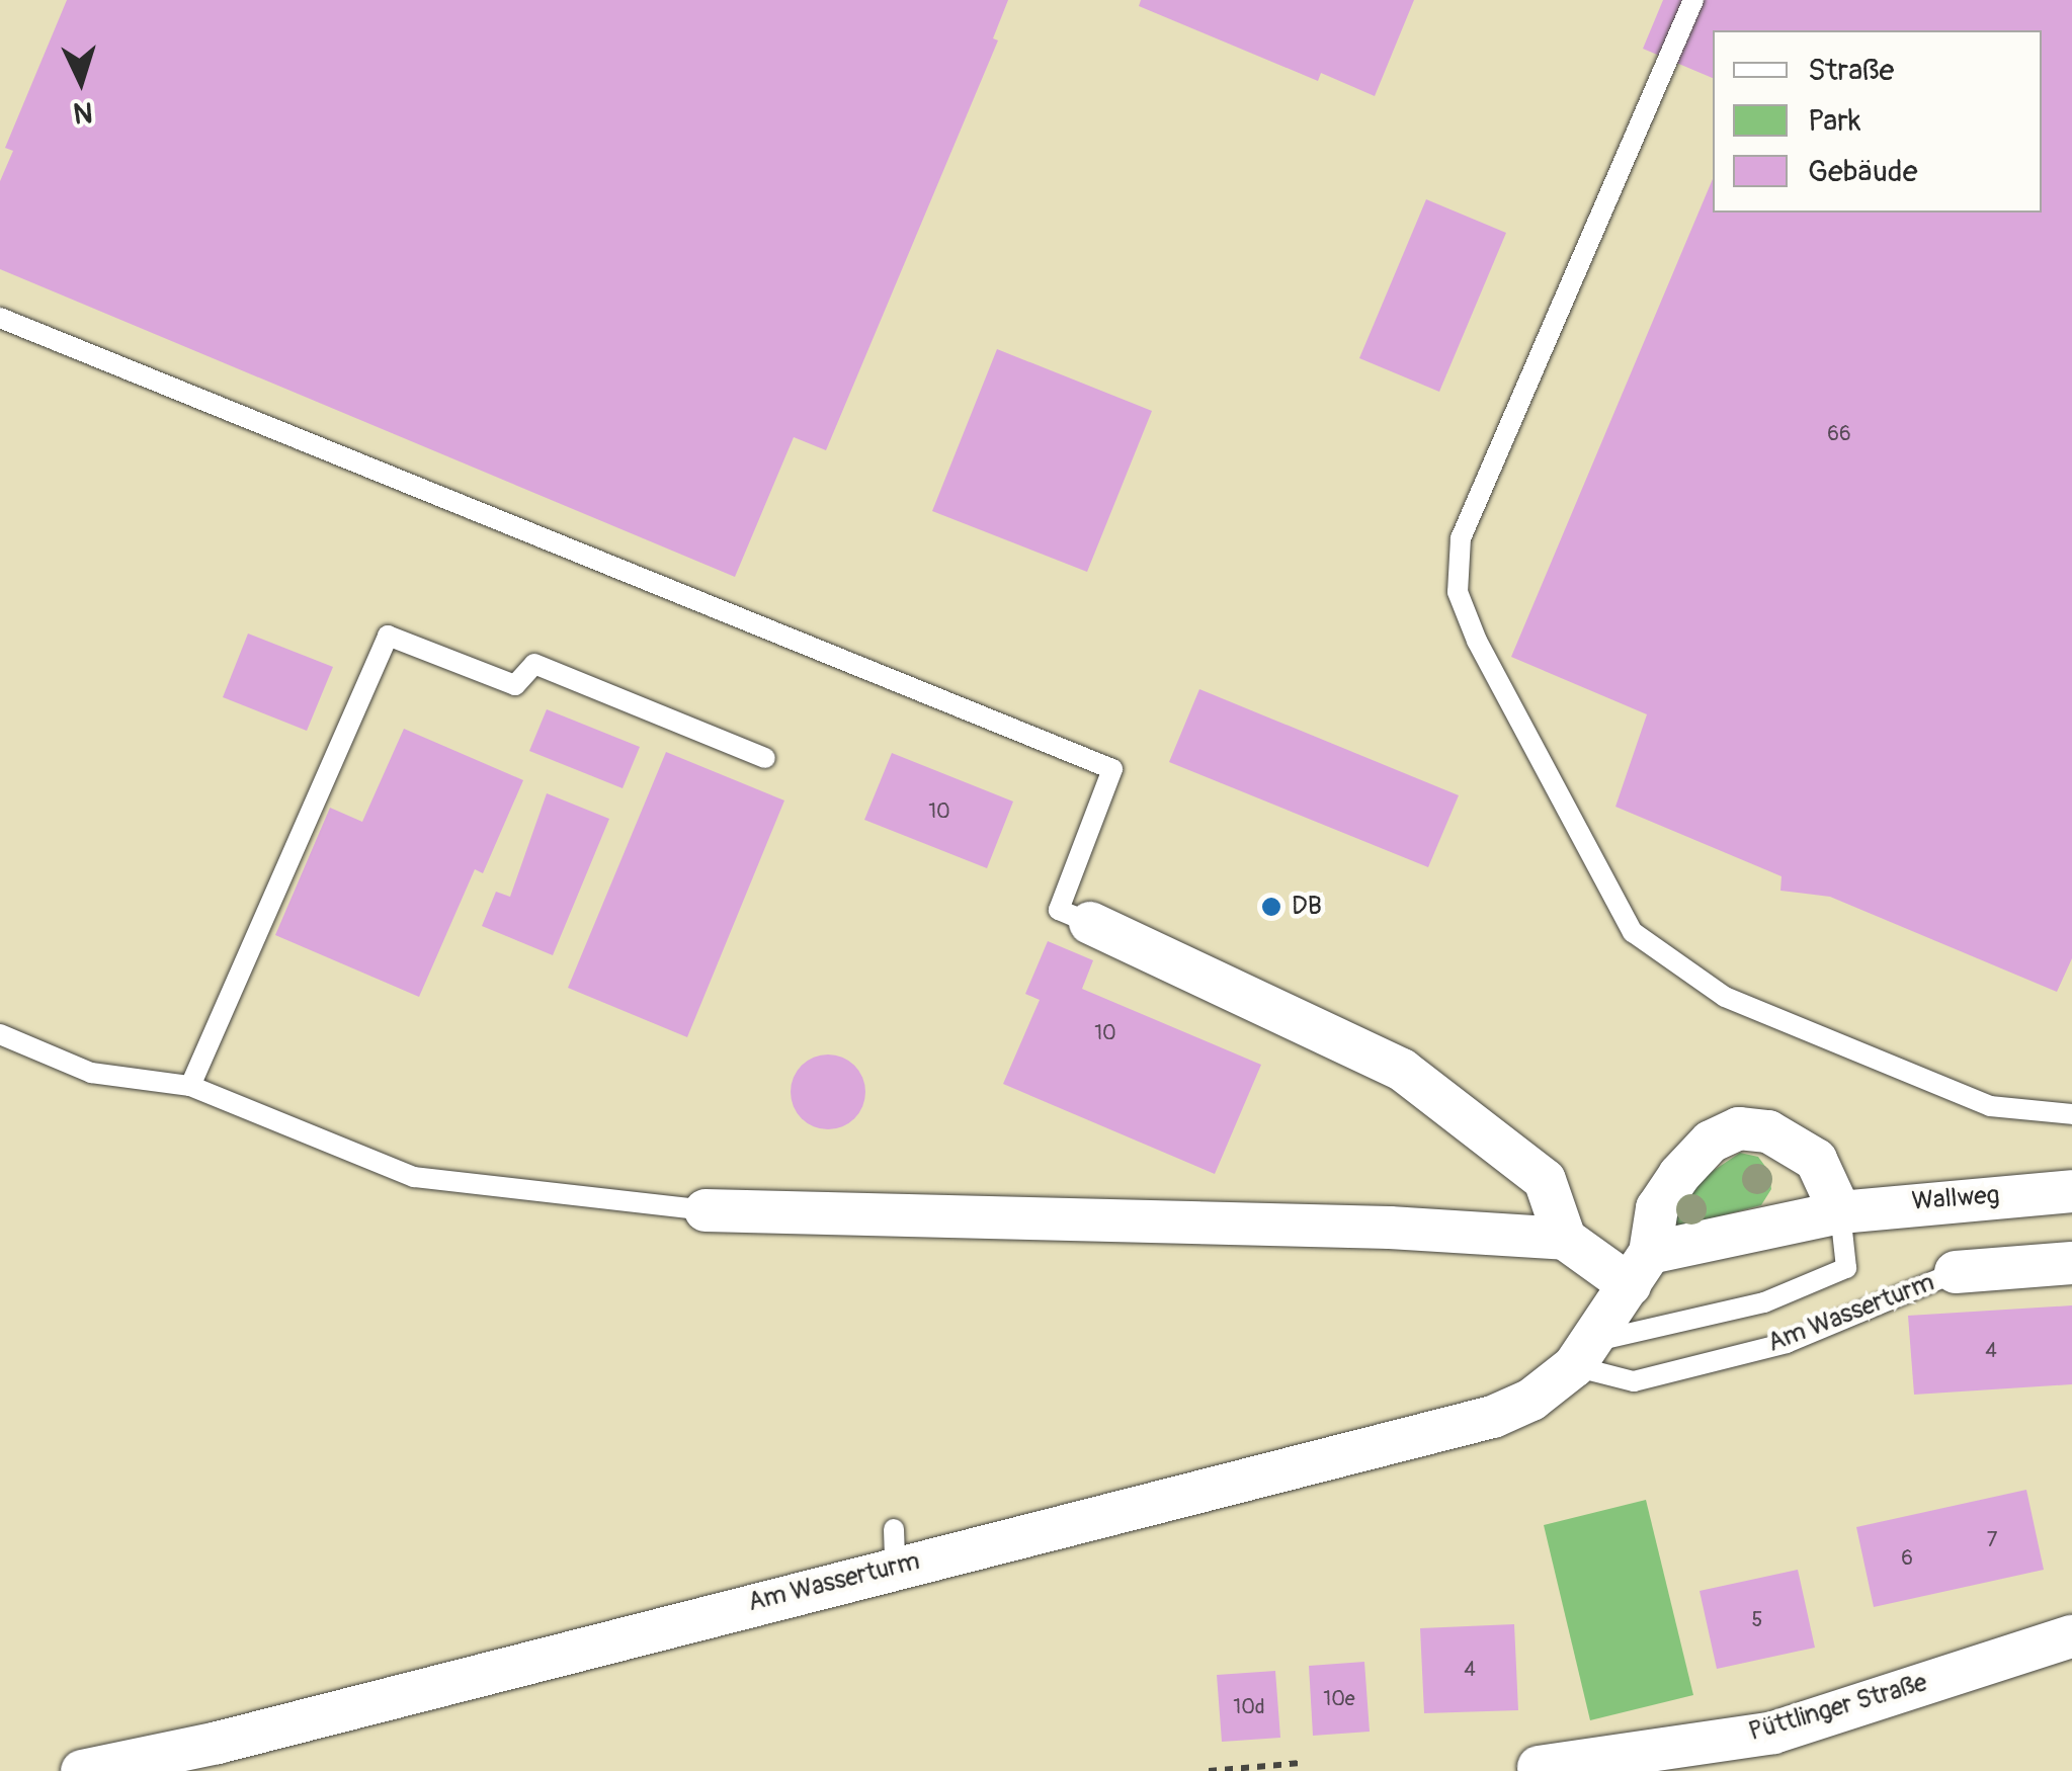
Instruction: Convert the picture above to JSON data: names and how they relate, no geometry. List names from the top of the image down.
{
  "streets": {
    "street": ["Wallweg", "Am Wasserturm", "Püttlinger Straße"]
  },
  "crossings": [
    ["Wallweg", "Am Wasserturm"]
  ],
  "places": ["DB"],
  "house_numbers": [
    "66",
    "10",
    "10",
    "4",
    "7",
    "6",
    "5",
    "4",
    "10e",
    "10d"
  ],
  "legend": ["Straße", "Park", "Gebäude"],
  "north": "bottom"
}
